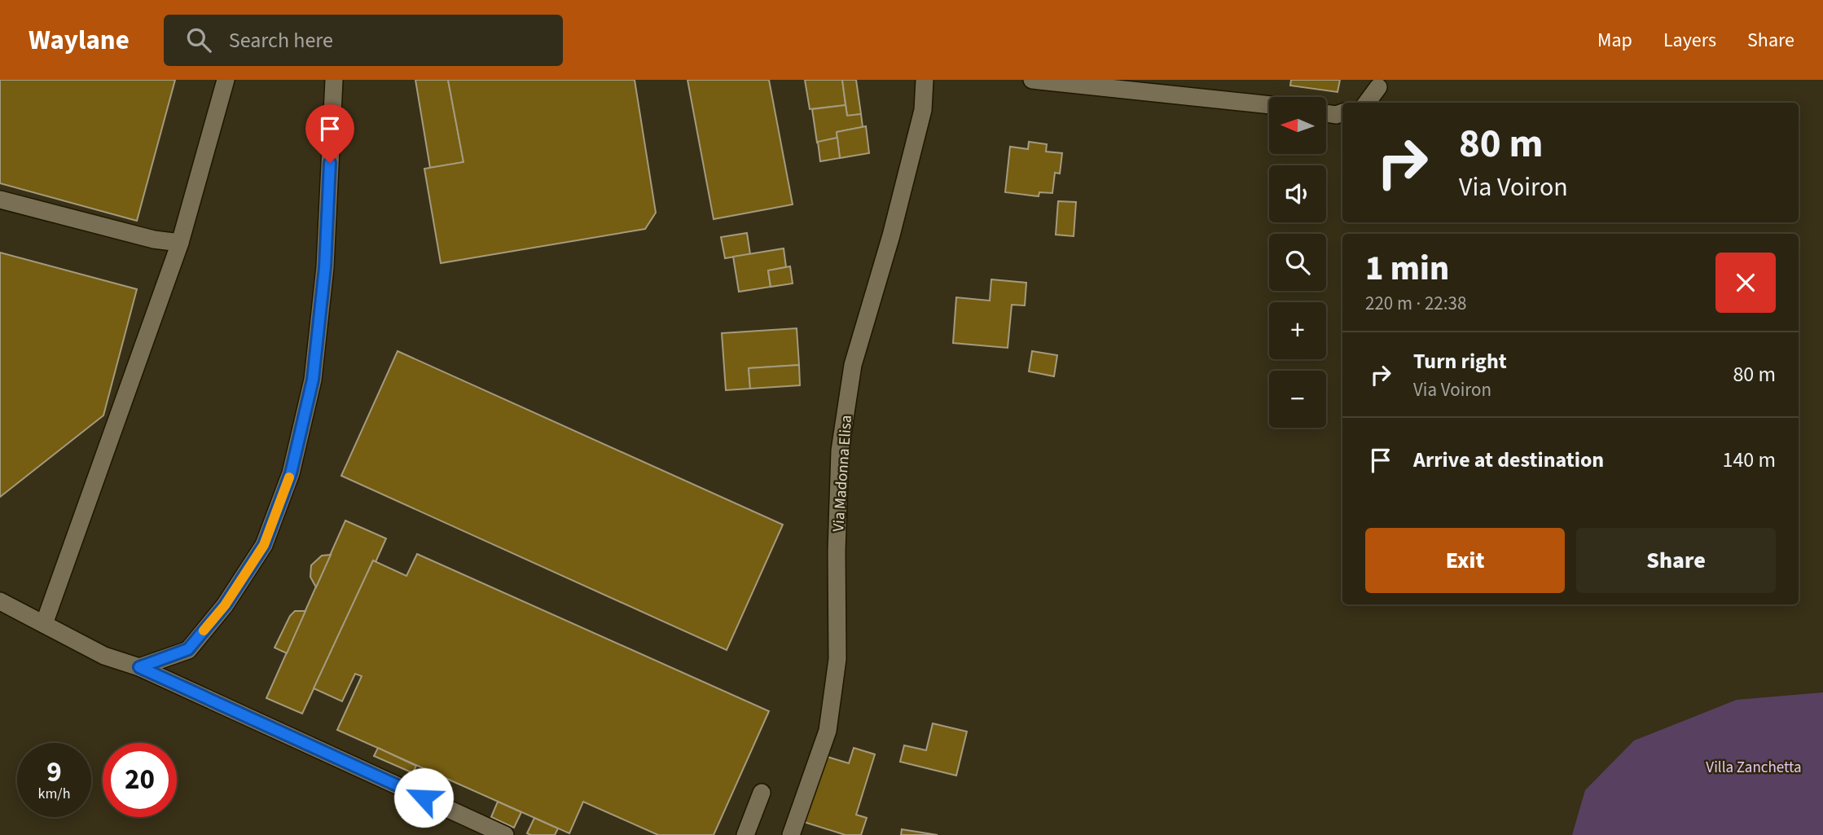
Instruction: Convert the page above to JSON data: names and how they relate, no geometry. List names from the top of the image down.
{
  "streets": {
    "street": ["Via Madonna Elisa"]
  },
  "parks": ["Villa Zanchetta"],
  "north": "left",
  "page": {
    "header": "Waylane",
    "search": "Search here",
    "nav": ["Map", "Layers", "Share"],
    "map_buttons": ["+", "−"],
    "turn": ["80 m", "Via Voiron"],
    "heading": ["1 min", "220 m · 22:38"],
    "list": [
      {
        "name": "Turn right",
        "note": "Via Voiron",
        "value": "80 m"
      },
      {
        "name": "Arrive at destination",
        "value": "140 m"
      }
    ],
    "buttons": ["Exit", "Share"],
    "speed": "9 km/h",
    "limit": "20"
  }
}
